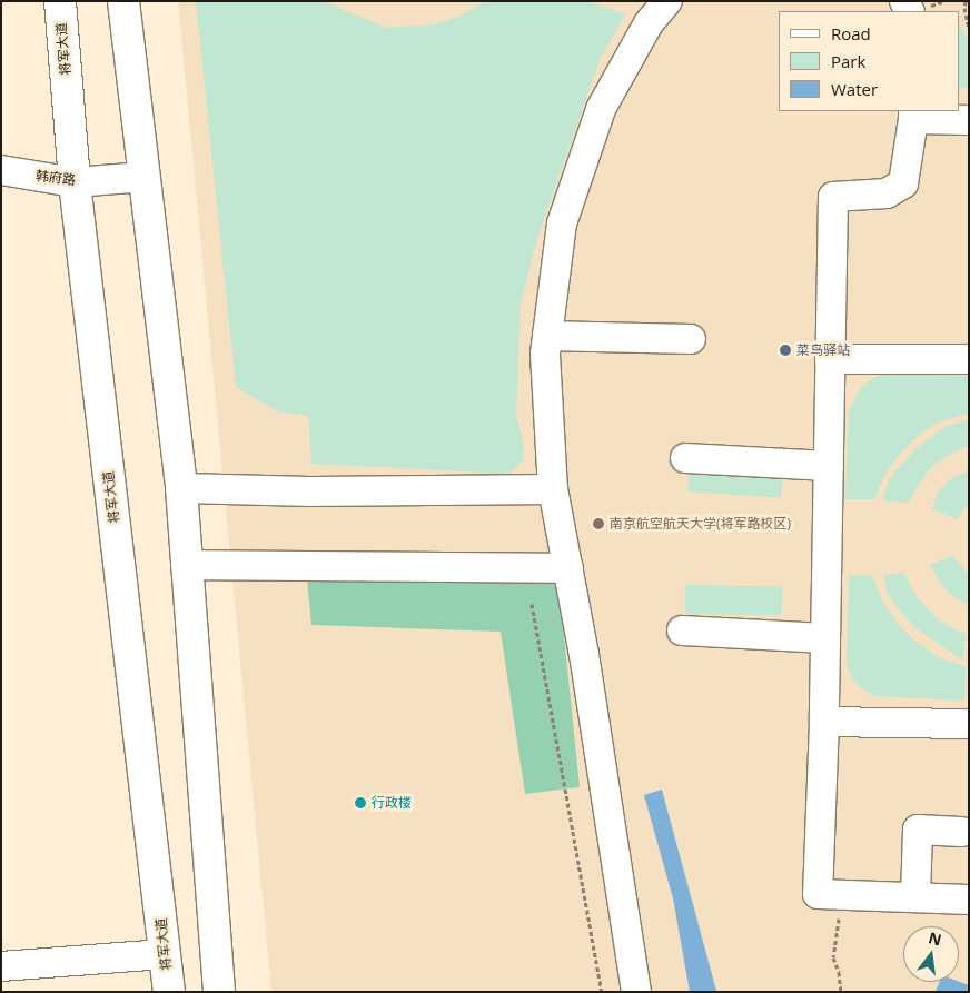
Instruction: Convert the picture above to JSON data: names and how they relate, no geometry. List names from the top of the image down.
{
  "streets": {
    "main road": ["将军大道"],
    "street": ["韩府路"]
  },
  "crossings": [
    ["将军大道", "韩府路"]
  ],
  "places": ["菜鸟驿站", "南京航空航天大学(将军路校区)", "行政楼"],
  "legend": ["Road", "Park", "Water"],
  "north": "top"
}
